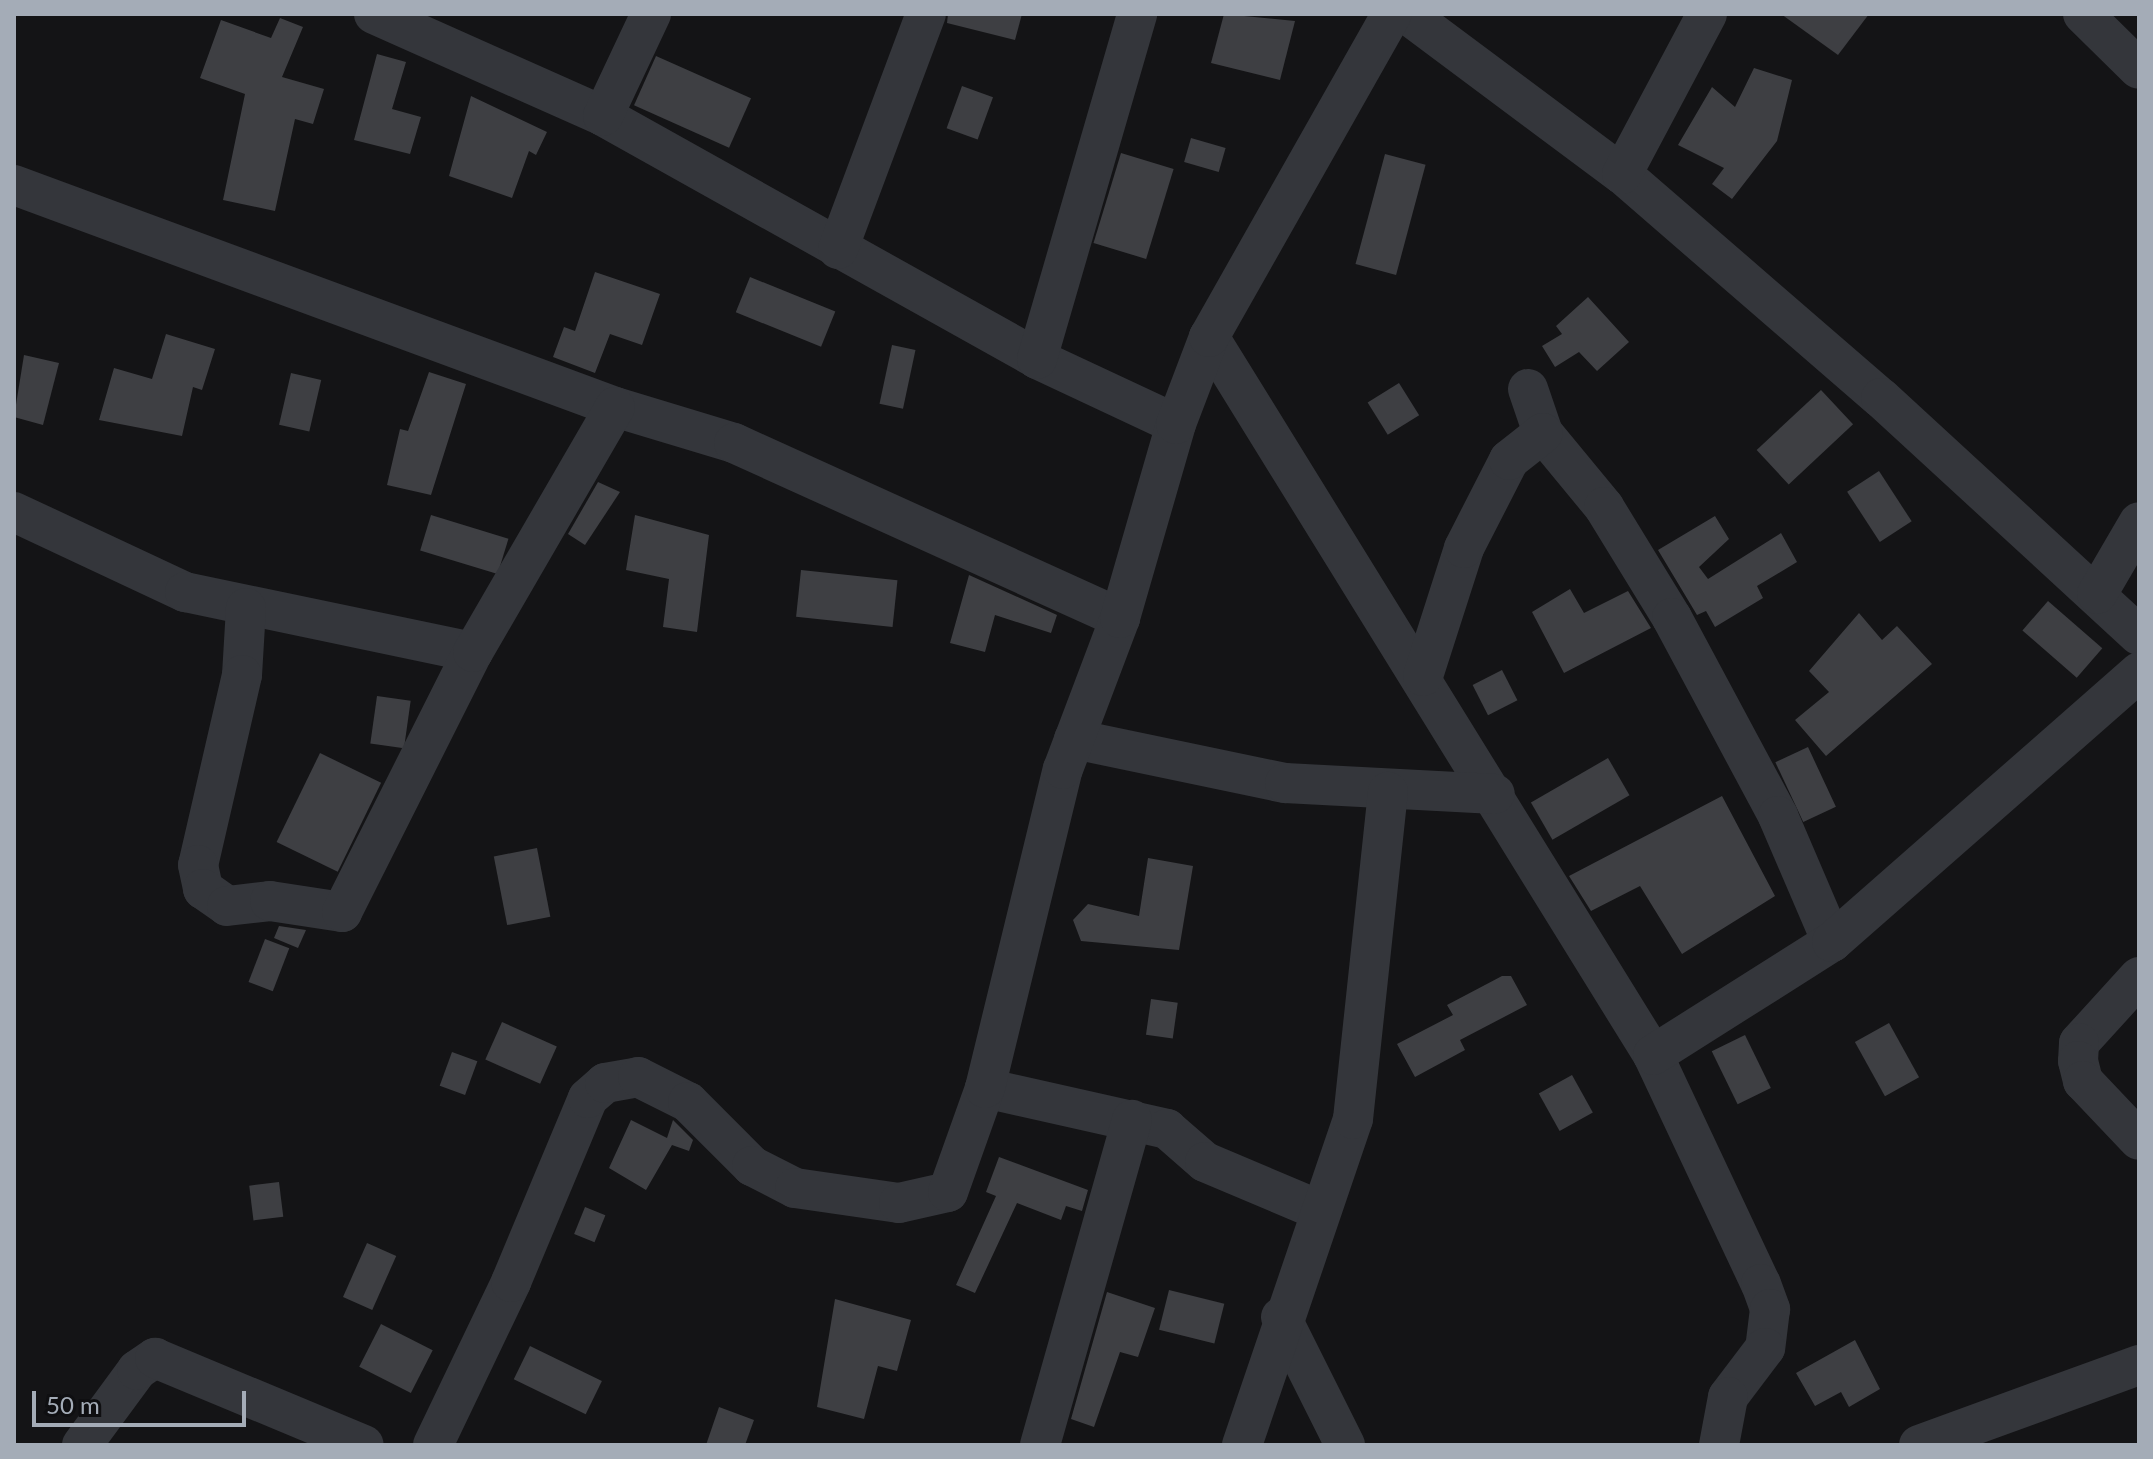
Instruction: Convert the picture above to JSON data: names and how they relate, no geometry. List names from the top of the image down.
{
  "scale_bar": "50 m"
}
